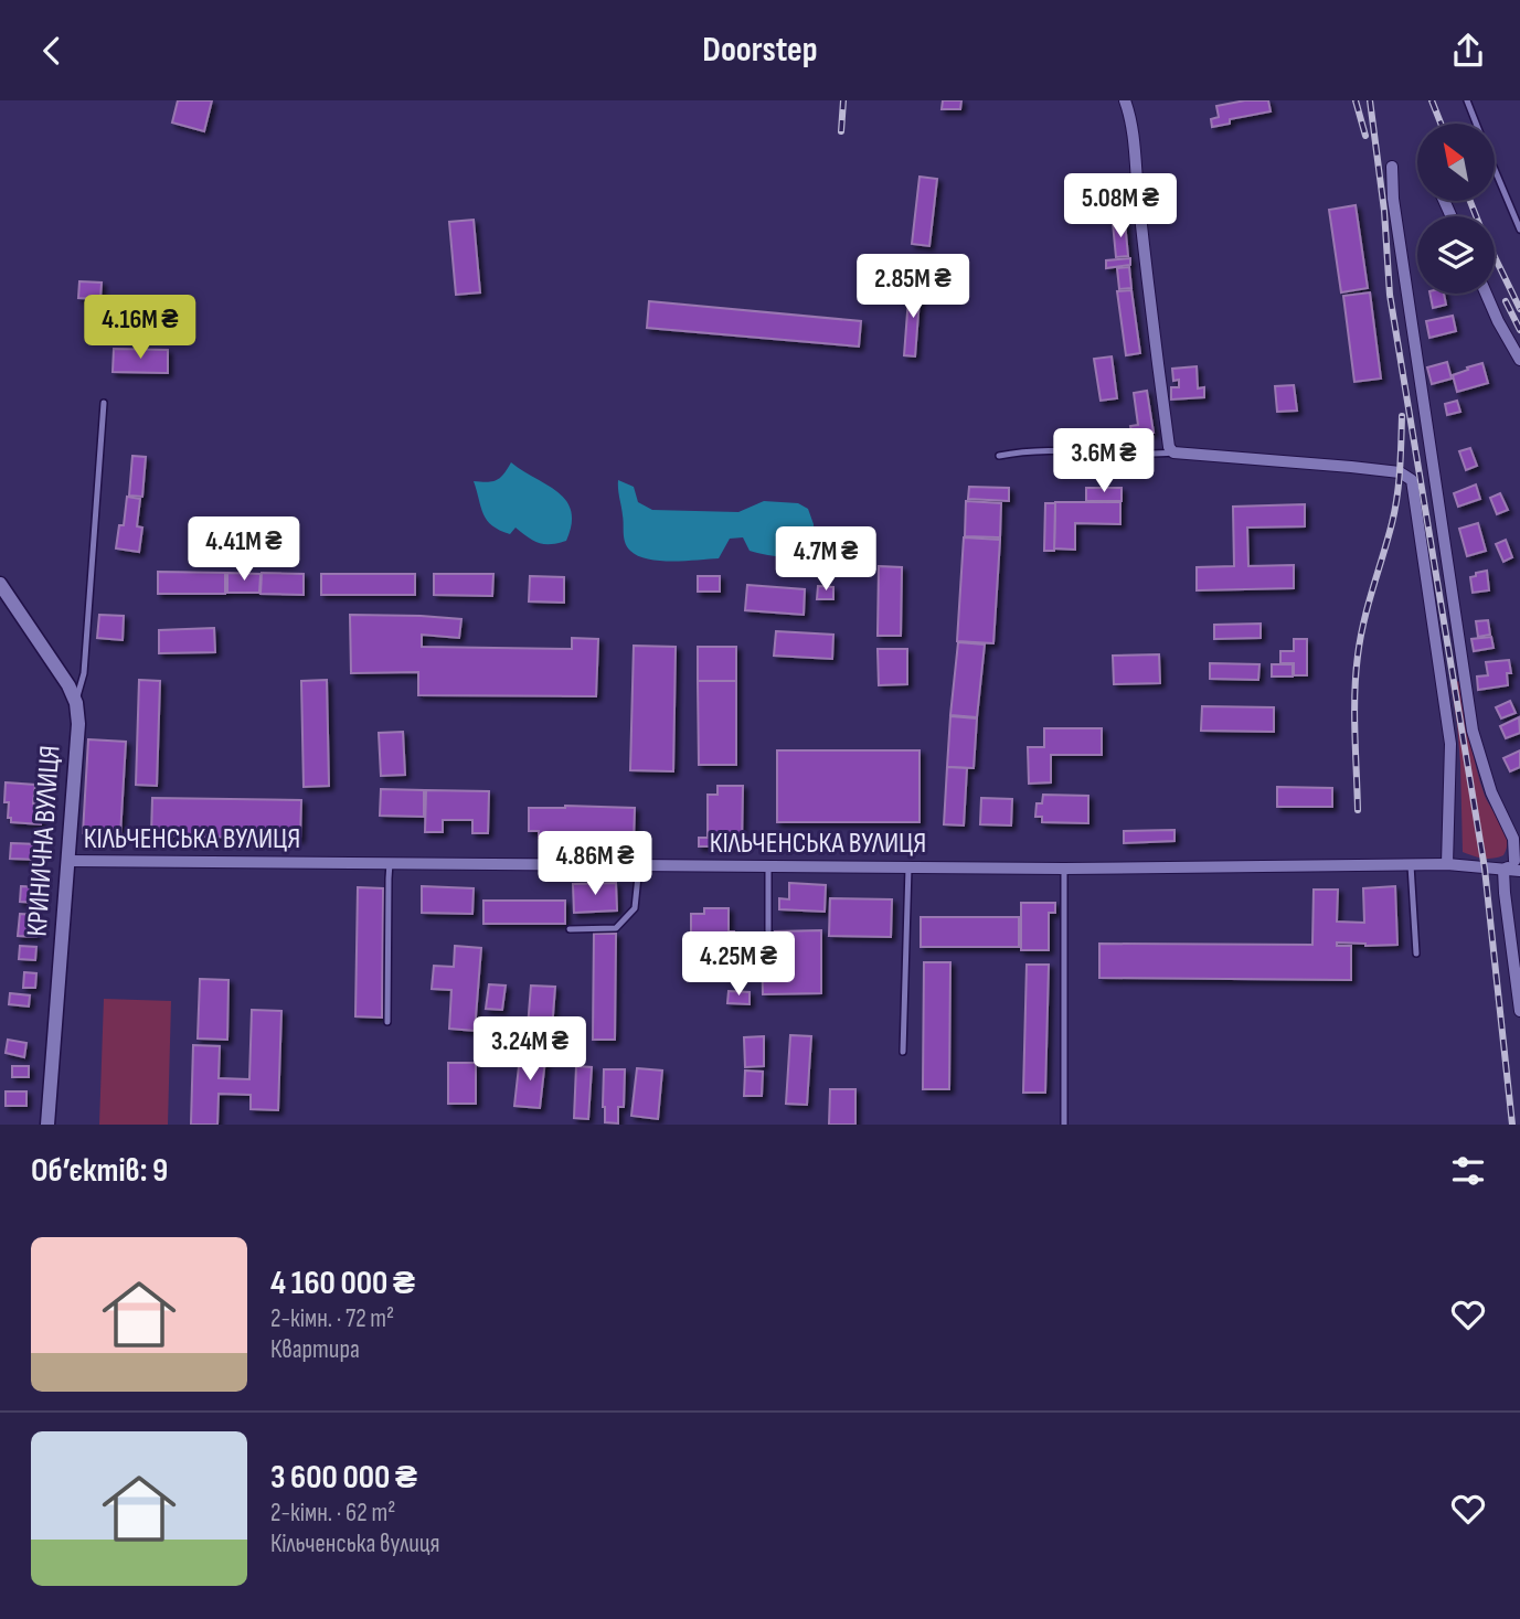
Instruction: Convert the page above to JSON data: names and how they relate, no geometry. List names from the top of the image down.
{
  "streets": {
    "street": ["КІЛЬЧЕНСЬКА ВУЛИЦЯ", "КРИНИЧНА ВУЛИЦЯ"]
  },
  "crossings": [
    ["КІЛЬЧЕНСЬКА ВУЛИЦЯ", "КРИНИЧНА ВУЛИЦЯ"]
  ],
  "north": "top left",
  "page": {
    "header": "Doorstep",
    "price": [
      "5.08M ₴",
      "2.85M ₴",
      "4.16M ₴",
      "3.6M ₴",
      "4.41M ₴",
      "4.7M ₴",
      "4.86M ₴",
      "4.25M ₴",
      "3.24M ₴"
    ],
    "heading": "Об’єктів: 9",
    "list": [
      {
        "name": "4 160 000 ₴",
        "note": "2-кімн. · 72 m² · Квартира"
      },
      {
        "name": "3 600 000 ₴",
        "note": "2-кімн. · 62 m² · Кільченська вулиця"
      }
    ]
  }
}
